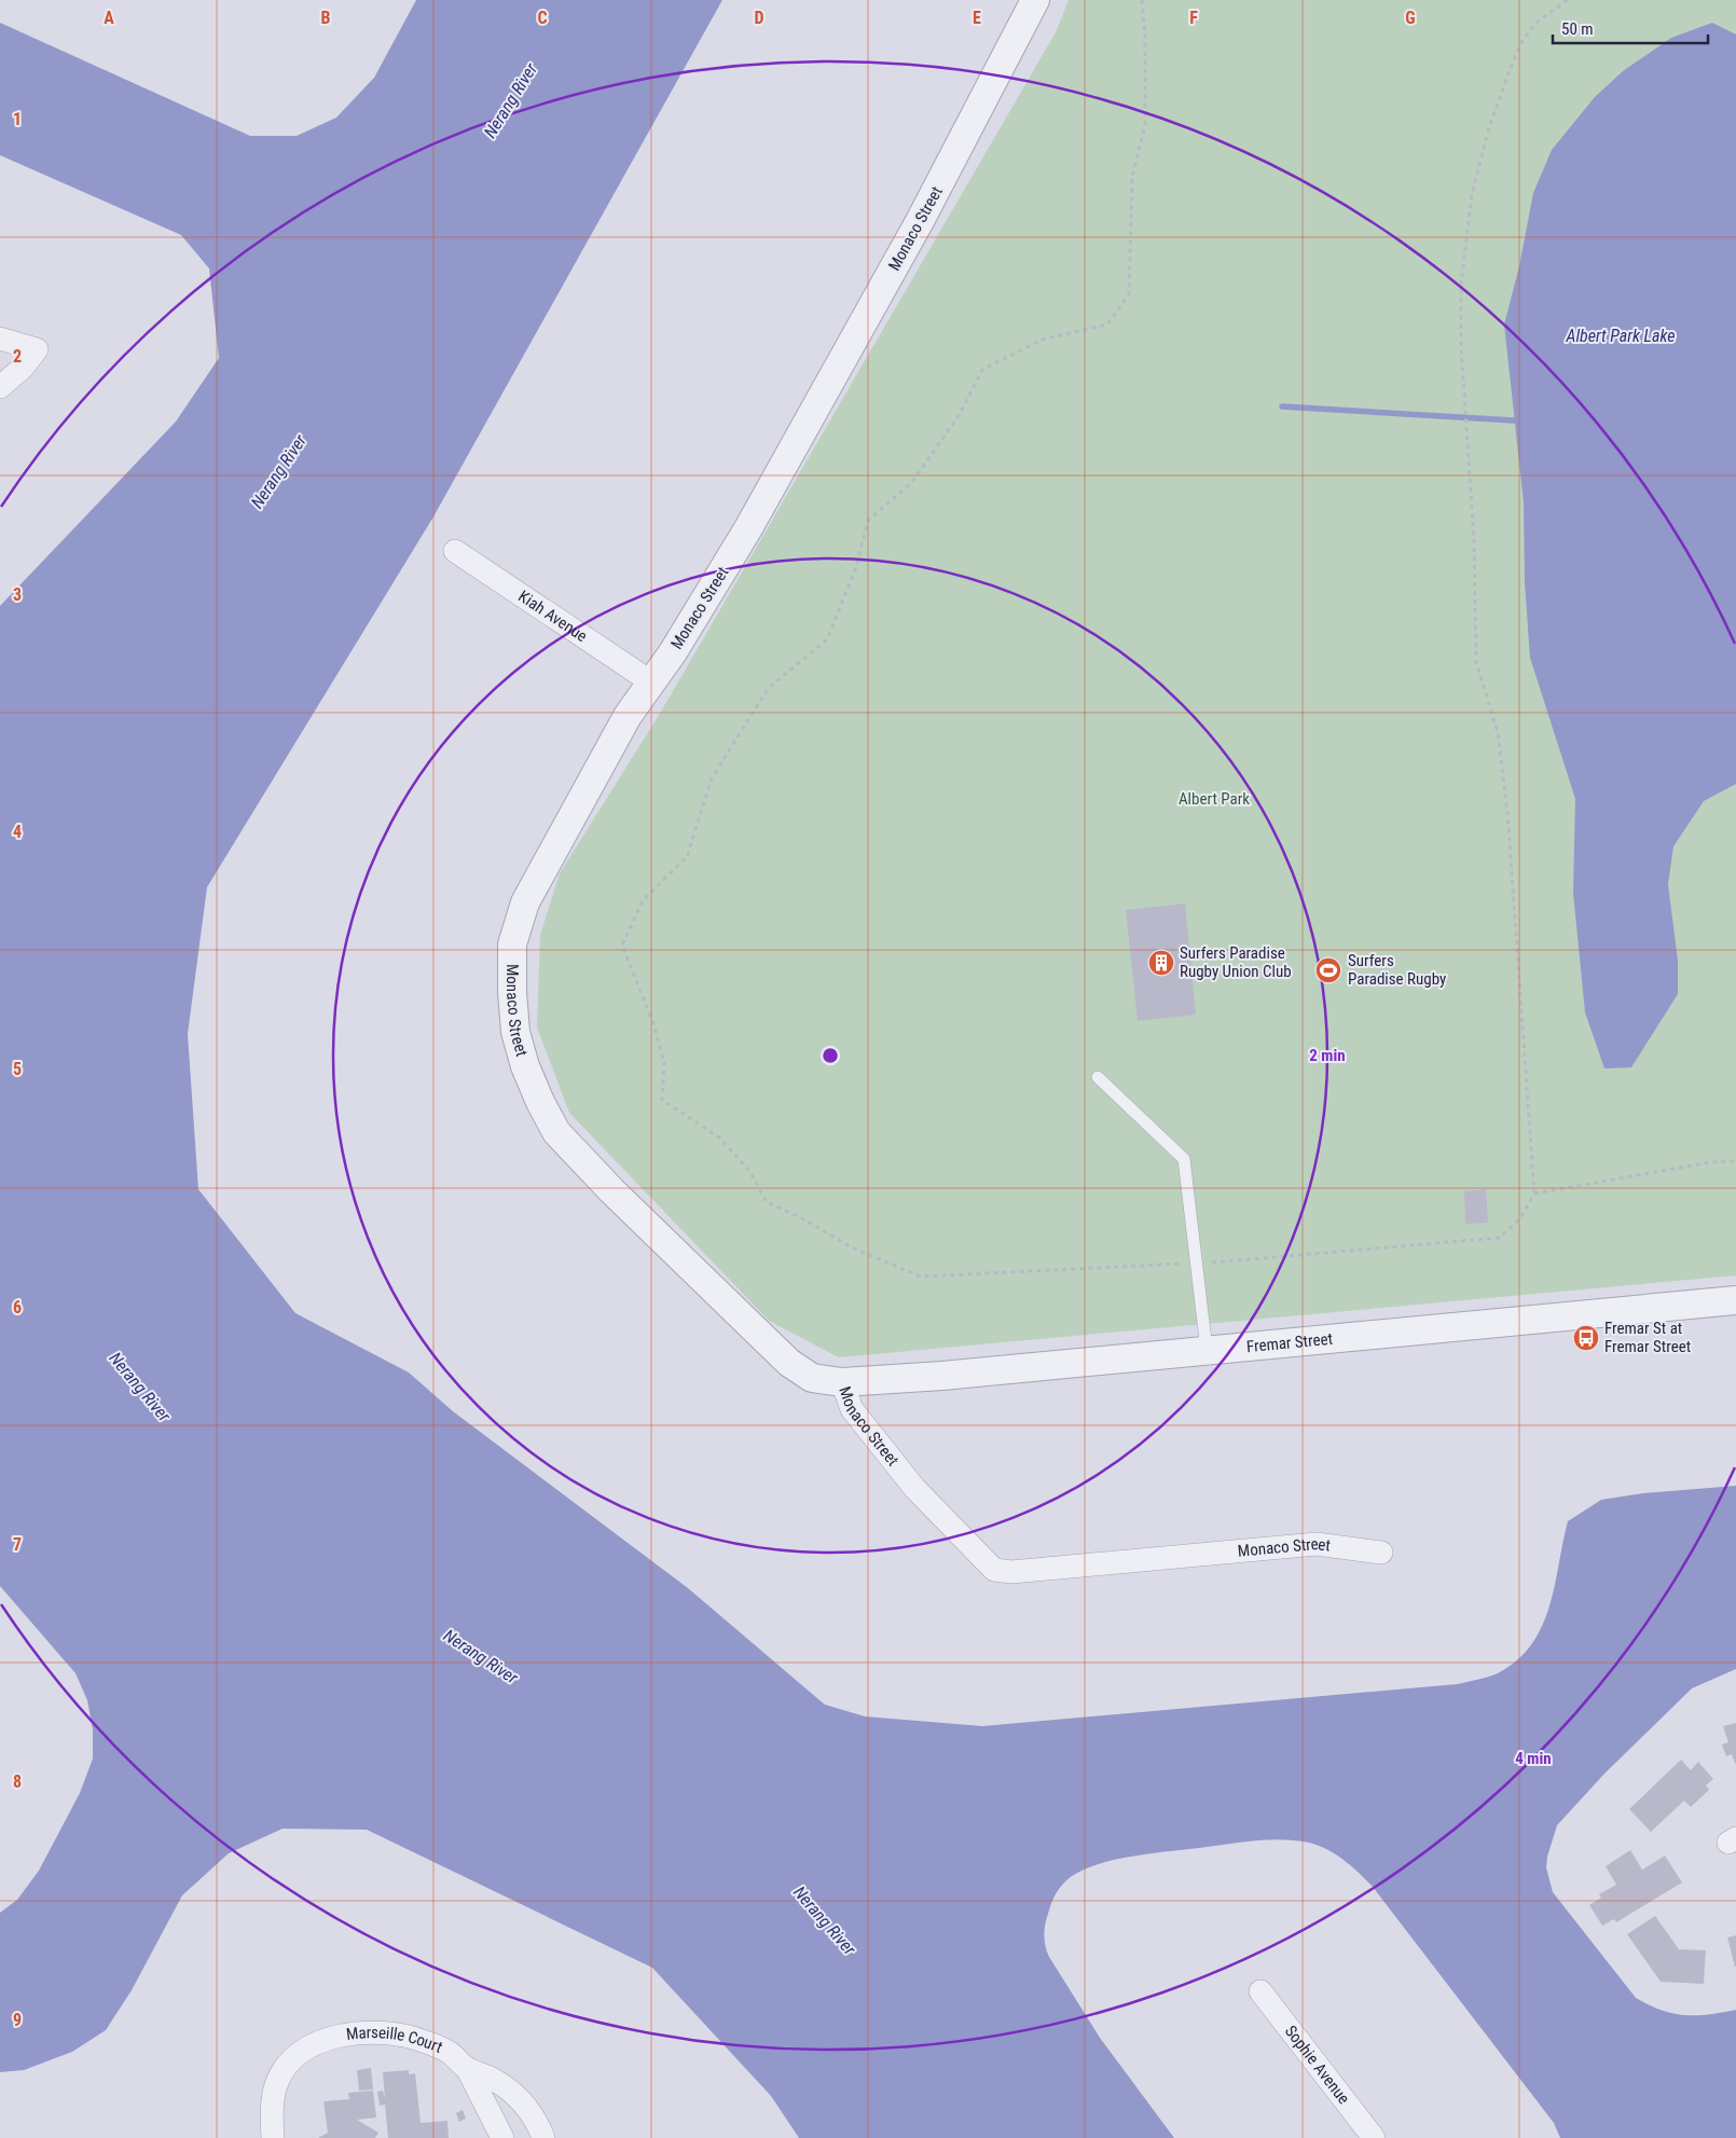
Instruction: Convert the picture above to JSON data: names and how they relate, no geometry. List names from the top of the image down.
{
  "streets": {
    "street": [
      "Monaco Street",
      "Kiah Avenue",
      "Fremar Street",
      "Marseille Court",
      "Sophie Avenue"
    ]
  },
  "crossings": [
    ["Monaco Street", "Kiah Avenue"],
    ["Monaco Street", "Fremar Street"]
  ],
  "water": ["Nerang River", "Albert Park Lake"],
  "parks": ["Albert Park"],
  "places": {
    "building": ["Surfers Paradise Rugby Union Club"],
    "sports": ["Surfers Paradise Rugby"],
    "bus stop": ["Fremar St at Fremar Street"]
  },
  "scale_bar": "50 m",
  "grid": {
    "columns": [
      "A",
      "B",
      "C",
      "D",
      "E",
      "F",
      "G"
    ],
    "rows": [
      "1",
      "2",
      "3",
      "4",
      "5",
      "6",
      "7",
      "8",
      "9"
    ]
  },
  "rings": ["2 min", "4 min"]
}
